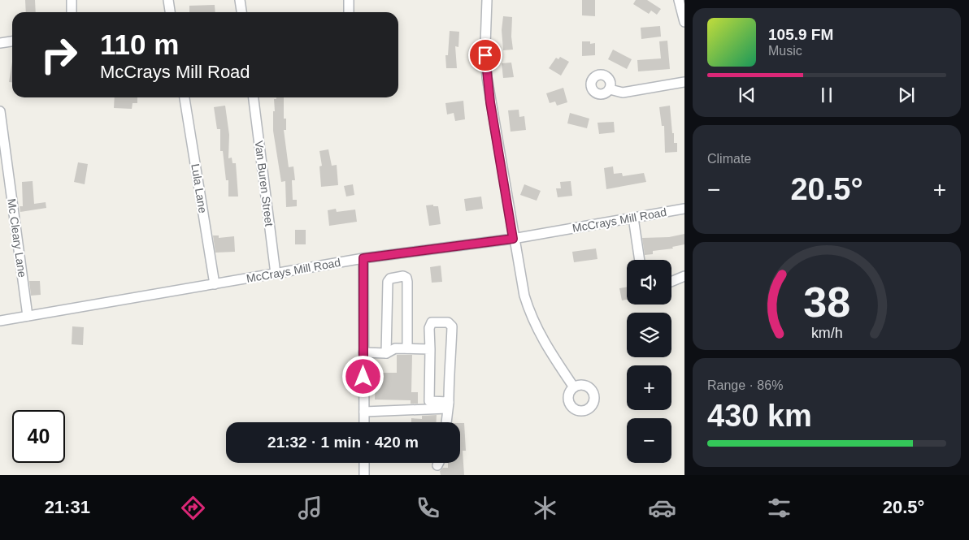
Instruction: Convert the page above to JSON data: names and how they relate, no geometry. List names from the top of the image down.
{
  "streets": {
    "street": [
      "Van Buren Street",
      "Lula Lane",
      "McCrays Mill Road",
      "Mc Cleary Lane"
    ]
  },
  "crossings": [
    ["Van Buren Street", "McCrays Mill Road"],
    ["Lula Lane", "McCrays Mill Road"],
    ["McCrays Mill Road", "Mc Cleary Lane"]
  ],
  "page": {
    "turn": ["110 m", "McCrays Mill Road"],
    "song": ["105.9 FM", "Music"],
    "tile": [
      "Climate",
      ["Range · 86%", "430 km"]
    ],
    "heat": ["−", "20.5°", "+"],
    "map_buttons": ["+", "−"],
    "limit": "40",
    "trip": "21:32 · 1 min · 420 m",
    "tabs": ["21:31", "20.5°"],
    "gauge": ["38", "km/h"]
  }
}
